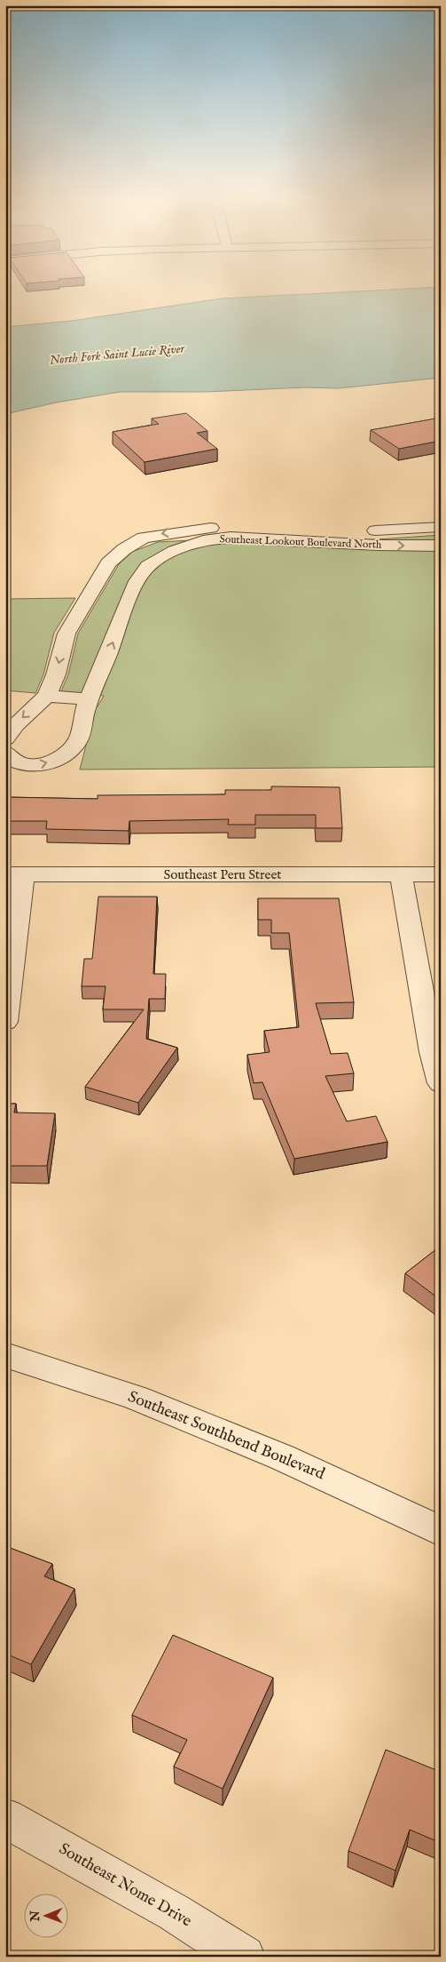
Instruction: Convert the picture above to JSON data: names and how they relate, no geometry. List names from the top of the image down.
{
  "streets": {
    "street": [
      "Southeast Lookout Boulevard North",
      "Southeast Peru Street",
      "Southeast Southbend Boulevard",
      "Southeast Nome Drive"
    ]
  },
  "water": ["North Fork Saint Lucie River"],
  "north": "left"
}
